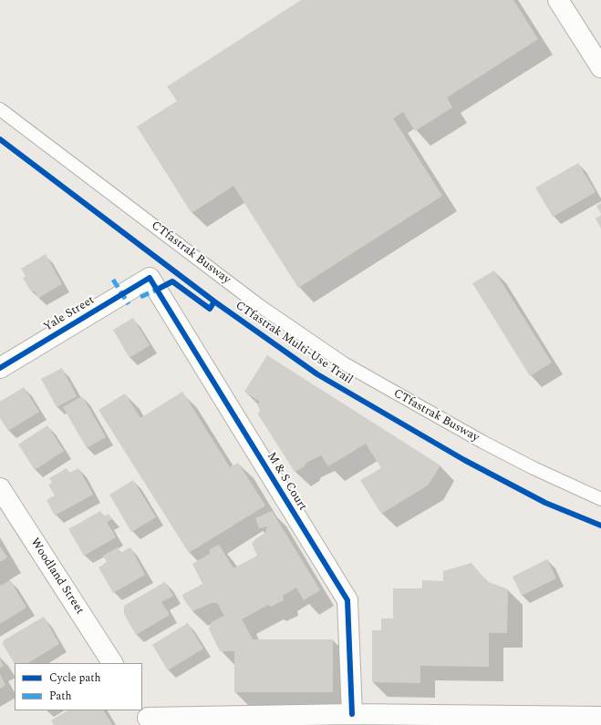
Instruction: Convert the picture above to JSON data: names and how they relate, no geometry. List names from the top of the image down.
{
  "streets": {
    "street": ["Yale Street", "M & S Court", "Woodland Street"],
    "lane": ["CTfastrak Busway"],
    "cycle path": ["CTfastrak Multi-Use Trail"]
  },
  "crossings": [
    ["Yale Street", "M & S Court"]
  ],
  "legend": ["Cycle path", "Path"]
}
